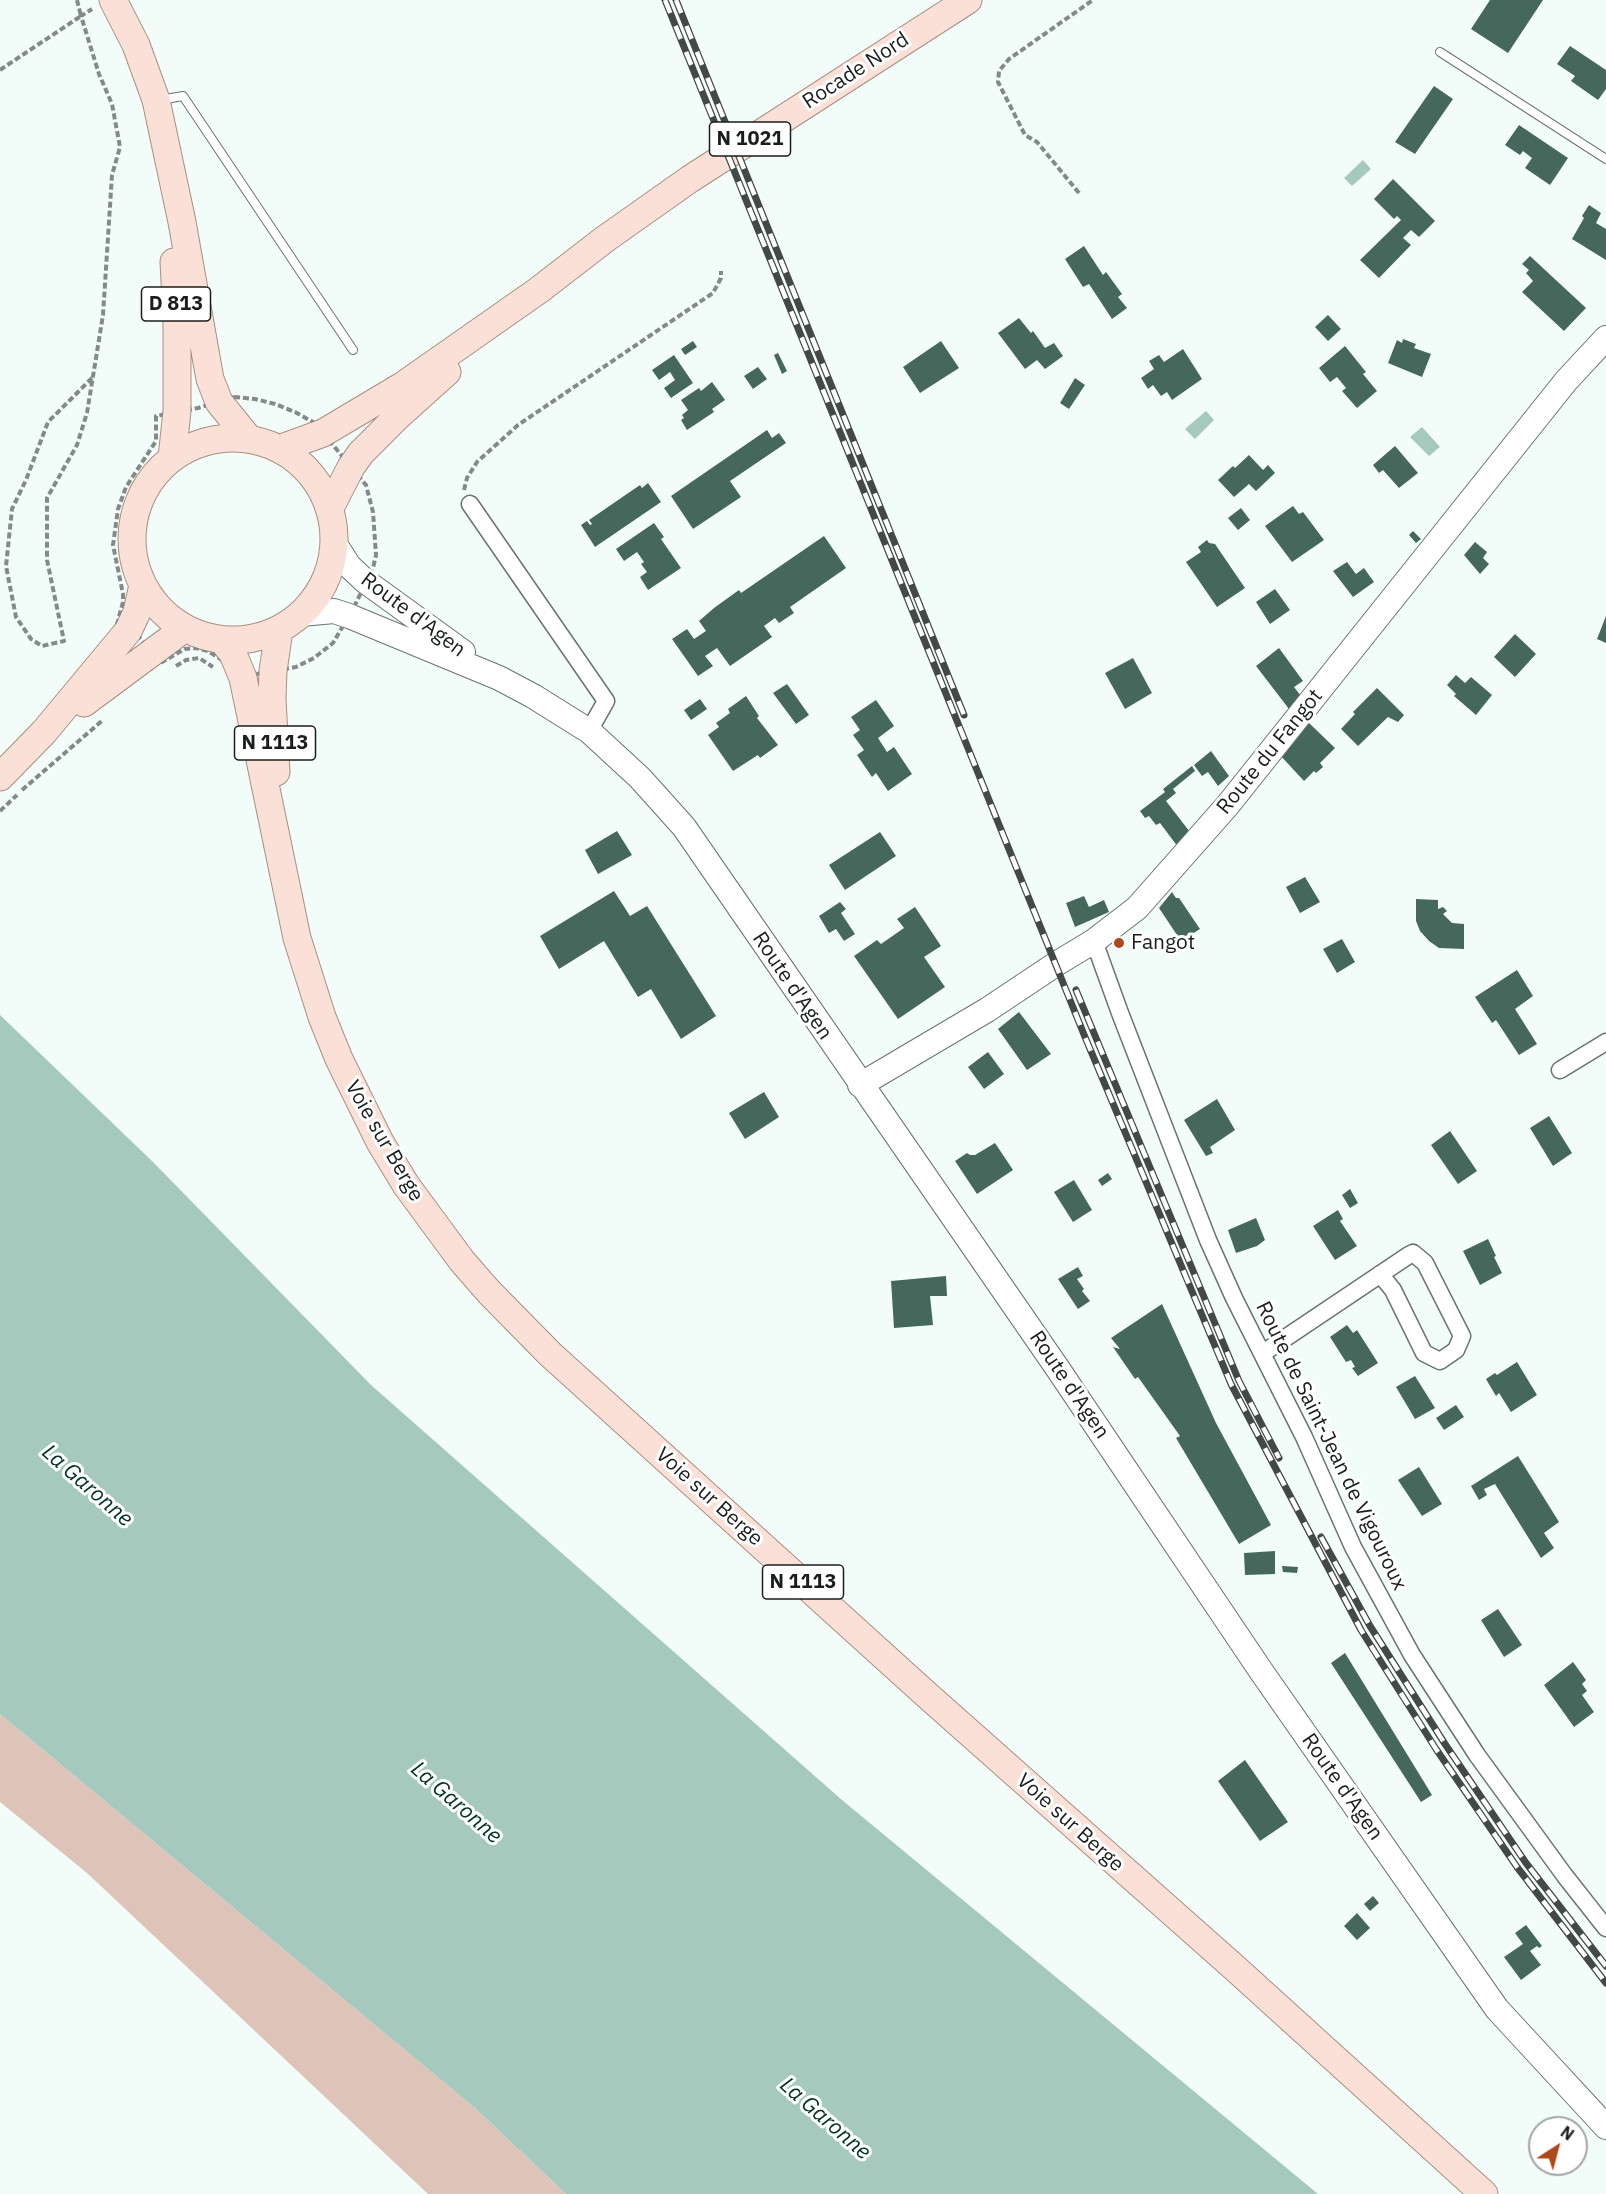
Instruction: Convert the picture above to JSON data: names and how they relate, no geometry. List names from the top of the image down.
{
  "streets": {
    "main road": [
      "Rocade Nord",
      "N 1021",
      "D 813",
      "Route d'Agen",
      "N 1113",
      "Route du Fangot",
      "Voie sur Berge"
    ],
    "street": ["Route de Saint-Jean de Vigouroux"]
  },
  "crossings": [
    ["Rocade Nord", "N 1021"],
    ["N 1021", "D 813"],
    ["N 1021", "Route d'Agen"],
    ["N 1021", "N 1113"],
    ["D 813", "Route d'Agen"],
    ["D 813", "N 1113"],
    ["Route d'Agen", "N 1113"],
    ["Route d'Agen", "Route du Fangot"],
    ["N 1113", "Voie sur Berge"],
    ["Route du Fangot", "Route de Saint-Jean de Vigouroux"]
  ],
  "water": ["La Garonne"],
  "places": ["Fangot"],
  "north": "top right"
}
